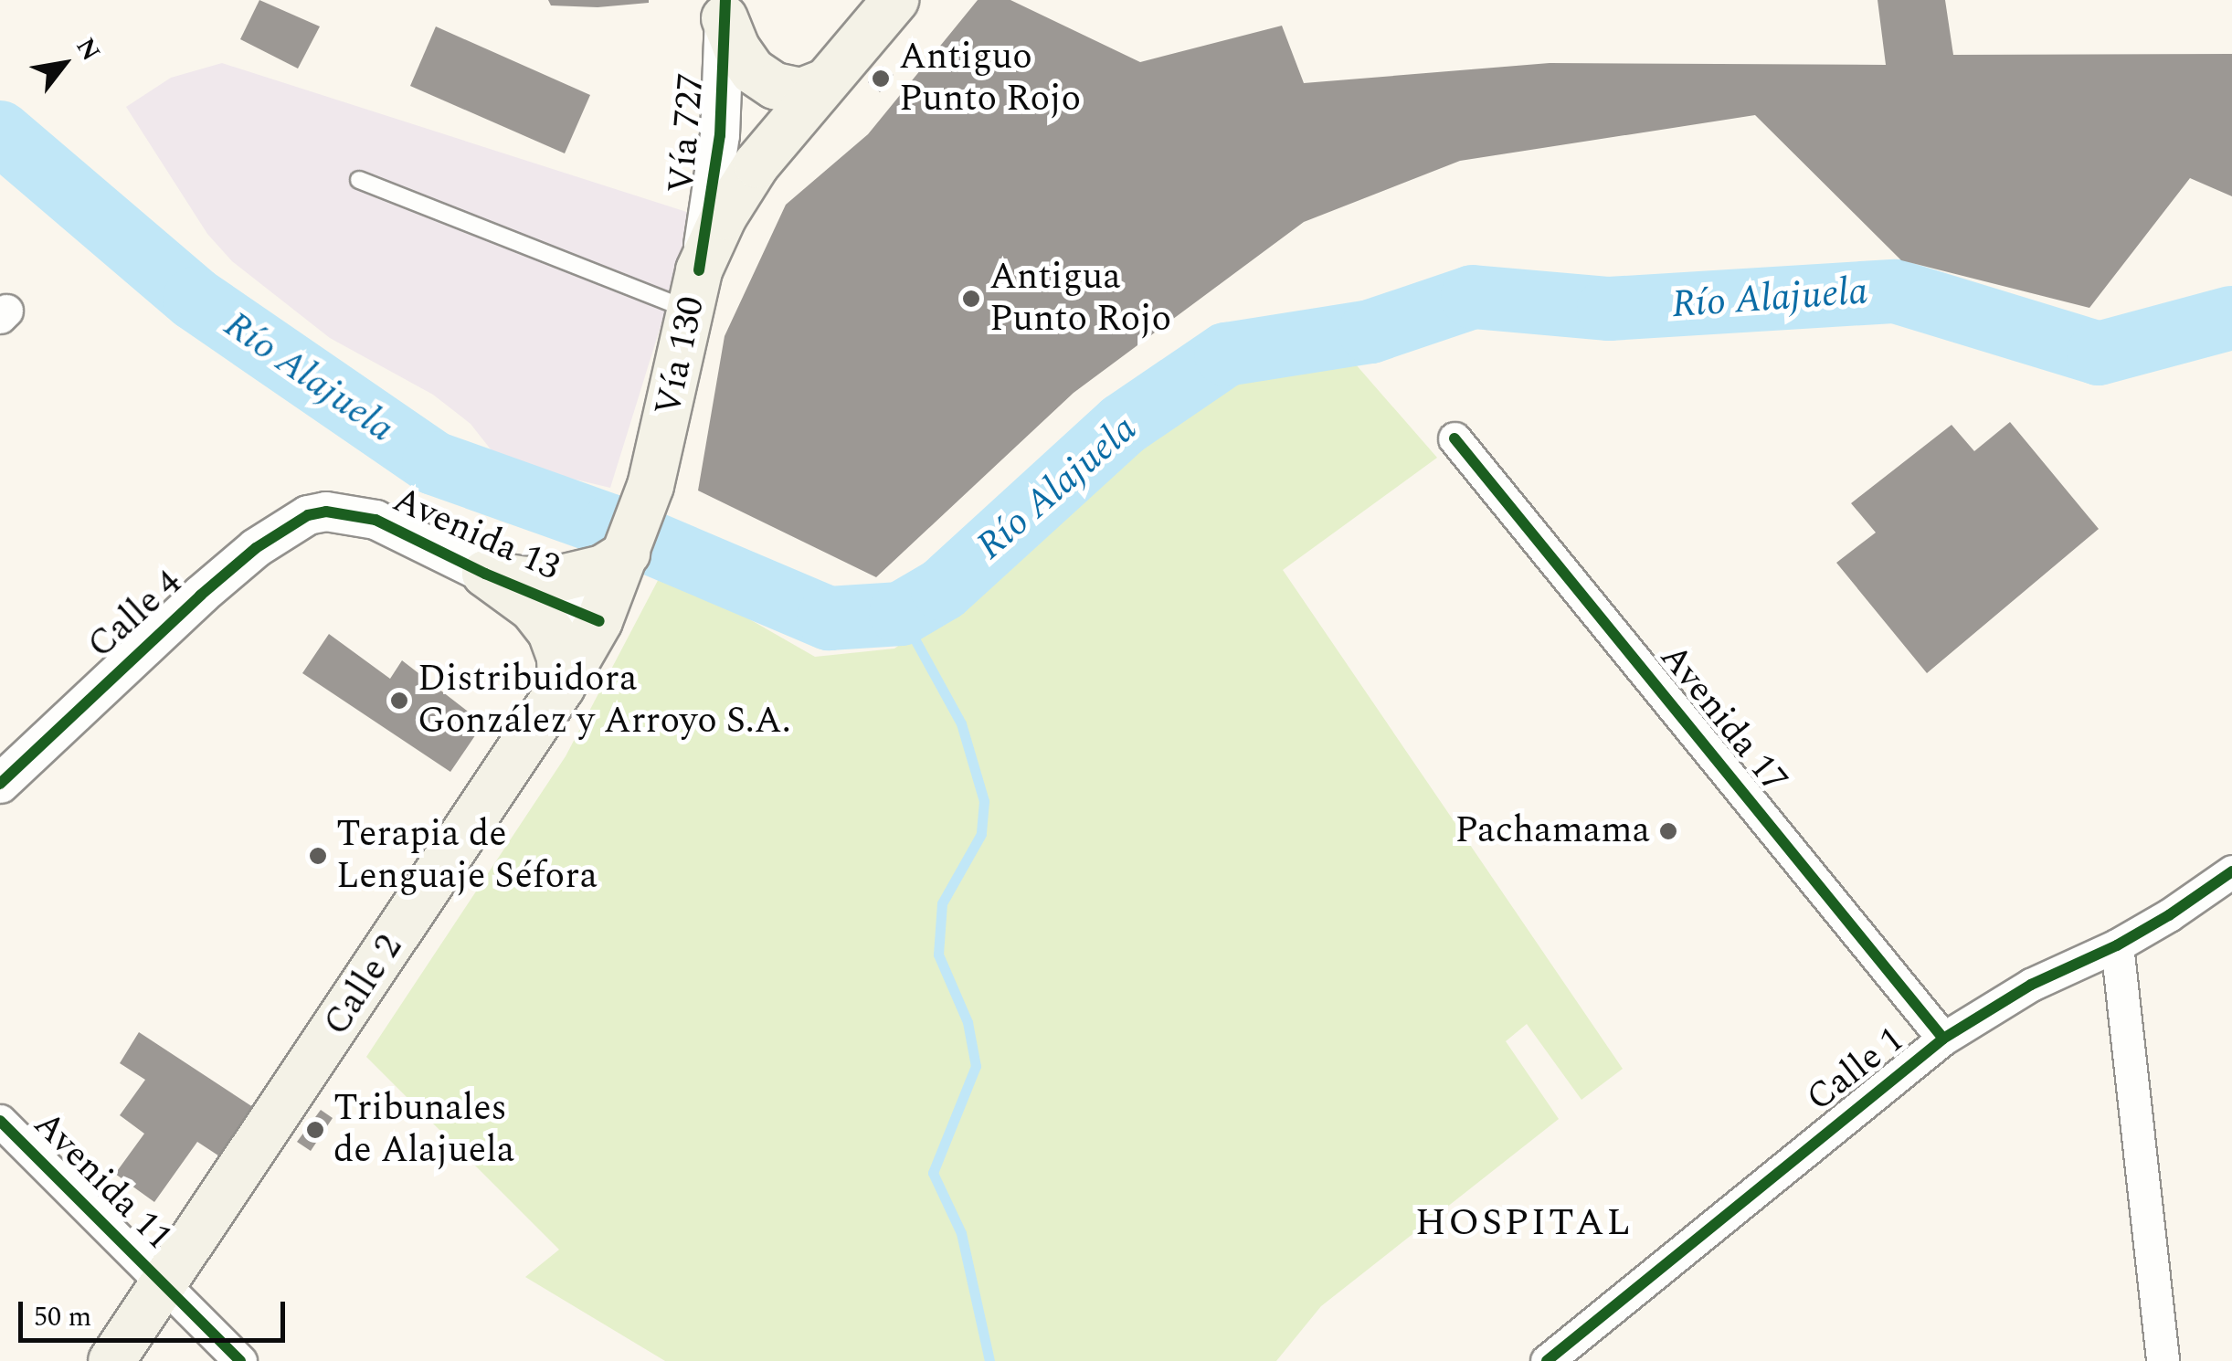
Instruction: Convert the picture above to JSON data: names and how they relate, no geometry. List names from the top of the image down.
{
  "streets": {
    "main road": ["Vía 130", "Calle 2"],
    "street": [
      "Vía 727",
      "Avenida 13",
      "Calle 4",
      "Avenida 17",
      "Calle 1",
      "Avenida 11"
    ]
  },
  "crossings": [
    ["Vía 727", "Vía 130"],
    ["Vía 130", "Calle 2"],
    ["Avenida 13", "Calle 4"],
    ["Avenida 13", "Calle 2"],
    ["Avenida 17", "Calle 1"],
    ["Calle 2", "Avenida 11"]
  ],
  "districts": ["HOSPITAL"],
  "water": ["Río Alajuela"],
  "places": [
    "Antiguo Punto Rojo",
    "Antigua Punto Rojo",
    "Distribuidora González y Arroyo S.A.",
    "Pachamama",
    "Terapia de Lenguaje Séfora",
    "Tribunales de Alajuela"
  ],
  "scale_bar": "50 m",
  "north": "top right"
}
